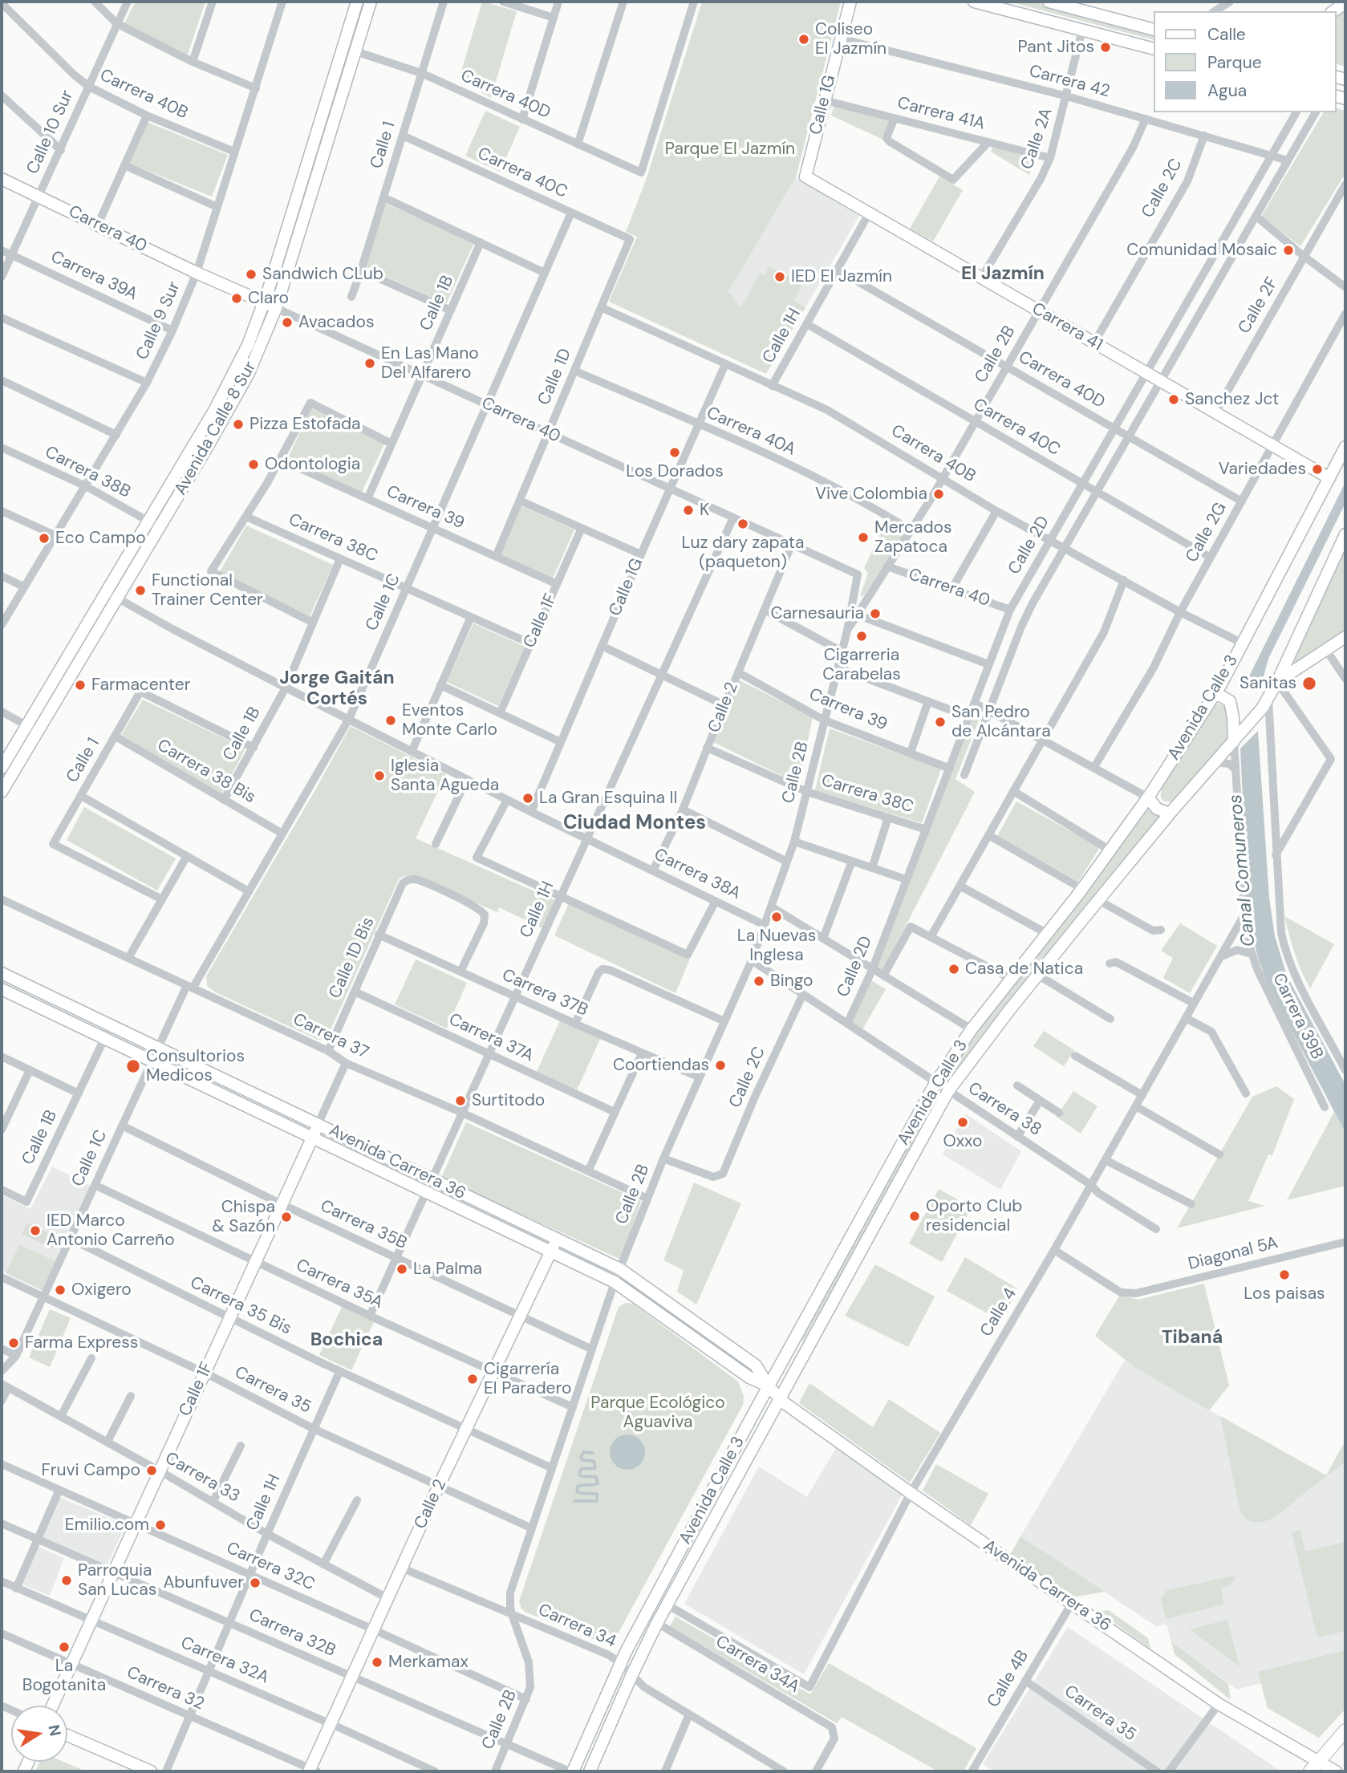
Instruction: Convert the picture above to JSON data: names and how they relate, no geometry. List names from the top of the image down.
{
  "streets": {
    "main road": [
      "Calle 1G",
      "Carrera 40",
      "Carrera 41",
      "Avenida Calle 8 Sur",
      "Calle 1F",
      "Calle 2",
      "Avenida Calle 3",
      "Avenida Carrera 36"
    ],
    "street": [
      "Carrera 42",
      "Carrera 40B",
      "Carrera 40D",
      "Carrera 41A",
      "Calle 10 Sur",
      "Calle 2A",
      "Calle 1",
      "Carrera 40C",
      "Calle 2C",
      "Carrera 39A",
      "Calle 1B",
      "Calle 2F",
      "Calle 9 Sur",
      "Calle 1H",
      "Calle 2B",
      "Calle 1D",
      "Carrera 40A",
      "Carrera 38B",
      "Carrera 39",
      "Calle 2G",
      "Carrera 38C",
      "Calle 2D",
      "Calle 1C",
      "Carrera 38 Bis",
      "Carrera 38A",
      "Calle 1D Bis",
      "Carrera 37B",
      "Carrera 39B",
      "Carrera 37",
      "Carrera 37A",
      "Carrera 38",
      "Carrera 35B",
      "Diagonal 5A",
      "Carrera 35A",
      "Carrera 35 Bis",
      "Calle 4",
      "Carrera 35",
      "Carrera 33",
      "Carrera 32C",
      "Carrera 34",
      "Carrera 32B",
      "Carrera 32A",
      "Carrera 34A",
      "Calle 4B",
      "Carrera 32"
    ]
  },
  "crossings": [
    ["Carrera 42", "Calle 1G"],
    ["Carrera 42", "Calle 2A"],
    ["Carrera 42", "Calle 2C"],
    ["Carrera 42", "Calle 2B"],
    ["Carrera 42", "Calle 2D"],
    ["Carrera 40B", "Calle 1G"],
    ["Carrera 40B", "Calle 10 Sur"],
    ["Carrera 40B", "Calle 9 Sur"],
    ["Carrera 40B", "Calle 1H"],
    ["Carrera 40B", "Calle 2B"],
    ["Carrera 40B", "Calle 1D"],
    ["Carrera 40B", "Calle 2G"],
    ["Carrera 40B", "Calle 2D"],
    ["Carrera 40B", "Avenida Calle 3"],
    ["Carrera 40D", "Calle 1"],
    ["Carrera 40D", "Calle 1H"],
    ["Carrera 40D", "Calle 2B"],
    ["Carrera 40D", "Avenida Calle 8 Sur"],
    ["Carrera 40D", "Calle 2G"],
    ["Carrera 40D", "Calle 2D"],
    ["Calle 1G", "Carrera 41A"],
    ["Calle 1G", "Carrera 40"],
    ["Calle 1G", "Carrera 41"],
    ["Calle 1G", "Carrera 40A"],
    ["Calle 1G", "Carrera 38A"],
    ["Carrera 41A", "Calle 2A"],
    ["Calle 10 Sur", "Carrera 40"],
    ["Calle 10 Sur", "Carrera 39A"],
    ["Calle 2A", "Carrera 41"],
    ["Calle 1", "Carrera 40C"],
    ["Calle 1", "Calle 1B"],
    ["Calle 1", "Carrera 38 Bis"],
    ["Carrera 40C", "Calle 1H"],
    ["Carrera 40C", "Calle 2B"],
    ["Carrera 40C", "Calle 1D"],
    ["Carrera 40C", "Calle 2G"],
    ["Carrera 40C", "Calle 2D"],
    ["Carrera 40C", "Calle 1C"],
    ["Calle 2C", "Carrera 41"],
    ["Calle 2C", "Calle 2B"],
    ["Calle 2C", "Carrera 38"],
    ["Carrera 40", "Calle 1B"],
    ["Carrera 40", "Calle 9 Sur"],
    ["Carrera 40", "Calle 1H"],
    ["Carrera 40", "Calle 2B"],
    ["Carrera 40", "Calle 1D"],
    ["Carrera 40", "Avenida Calle 8 Sur"],
    ["Carrera 40", "Calle 2D"],
    ["Carrera 40", "Calle 1C"],
    ["Carrera 40", "Calle 2"],
    ["Carrera 39A", "Calle 9 Sur"],
    ["Calle 1B", "Carrera 39"],
    ["Calle 1B", "Carrera 38C"],
    ["Calle 1B", "Carrera 38 Bis"],
    ["Calle 1B", "Carrera 38A"],
    ["Calle 1B", "Avenida Carrera 36"],
    ["Calle 2F", "Carrera 41"],
    ["Calle 9 Sur", "Carrera 38B"],
    ["Carrera 41", "Calle 1H"],
    ["Carrera 41", "Calle 2B"],
    ["Carrera 41", "Calle 2G"],
    ["Carrera 41", "Calle 2D"],
    ["Carrera 41", "Avenida Calle 3"],
    ["Calle 1H", "Carrera 38A"],
    ["Calle 1H", "Carrera 37B"],
    ["Calle 1H", "Carrera 37"],
    ["Calle 1H", "Carrera 37A"],
    ["Calle 1H", "Avenida Carrera 36"],
    ["Calle 1H", "Carrera 35B"],
    ["Calle 1H", "Carrera 35A"],
    ["Calle 1H", "Carrera 35 Bis"],
    ["Calle 1H", "Carrera 35"],
    ["Calle 1H", "Carrera 33"],
    ["Calle 1H", "Carrera 32C"],
    ["Calle 1H", "Carrera 32B"],
    ["Calle 1H", "Carrera 32A"],
    ["Calle 1H", "Carrera 32"],
    ["Calle 2B", "Carrera 40A"],
    ["Calle 2B", "Carrera 39"],
    ["Calle 2B", "Carrera 38C"],
    ["Calle 2B", "Carrera 38A"],
    ["Calle 2B", "Carrera 37B"],
    ["Calle 2B", "Carrera 37"],
    ["Calle 2B", "Carrera 38"],
    ["Calle 2B", "Avenida Carrera 36"],
    ["Calle 2B", "Carrera 35B"],
    ["Calle 2B", "Carrera 35A"],
    ["Calle 2B", "Carrera 35 Bis"],
    ["Calle 2B", "Carrera 35"],
    ["Calle 2B", "Carrera 32C"],
    ["Calle 2B", "Carrera 34"],
    ["Calle 2B", "Carrera 32B"],
    ["Calle 1D", "Carrera 40A"],
    ["Calle 1D", "Carrera 39"],
    ["Avenida Calle 8 Sur", "Carrera 38B"],
    ["Avenida Calle 8 Sur", "Carrera 38A"],
    ["Carrera 39", "Calle 2D"],
    ["Carrera 39", "Calle 1C"],
    ["Carrera 39", "Calle 1F"],
    ["Carrera 39", "Calle 2"],
    ["Carrera 38C", "Calle 2D"],
    ["Carrera 38C", "Calle 1C"],
    ["Carrera 38C", "Calle 1F"],
    ["Carrera 38C", "Calle 2"],
    ["Calle 2D", "Carrera 38"],
    ["Calle 1C", "Carrera 38 Bis"],
    ["Calle 1C", "Carrera 38A"],
    ["Calle 1C", "Carrera 37"],
    ["Calle 1C", "Avenida Carrera 36"],
    ["Calle 1C", "Carrera 35B"],
    ["Calle 1C", "Carrera 35A"],
    ["Calle 1C", "Carrera 35 Bis"],
    ["Calle 1C", "Carrera 35"],
    ["Calle 1F", "Carrera 37"],
    ["Calle 1F", "Avenida Carrera 36"],
    ["Calle 1F", "Carrera 35B"],
    ["Calle 1F", "Carrera 35A"],
    ["Calle 1F", "Carrera 35 Bis"],
    ["Calle 1F", "Carrera 35"],
    ["Calle 1F", "Carrera 33"],
    ["Calle 1F", "Carrera 32C"],
    ["Calle 1F", "Carrera 32B"],
    ["Calle 1F", "Carrera 32A"],
    ["Calle 1F", "Carrera 32"],
    ["Calle 2", "Carrera 38A"],
    ["Calle 2", "Avenida Carrera 36"],
    ["Calle 2", "Carrera 35B"],
    ["Calle 2", "Carrera 35A"],
    ["Calle 2", "Carrera 35 Bis"],
    ["Calle 2", "Carrera 35"],
    ["Calle 2", "Carrera 33"],
    ["Calle 2", "Carrera 32C"],
    ["Calle 2", "Carrera 34"],
    ["Calle 2", "Carrera 32B"],
    ["Calle 2", "Carrera 32A"],
    ["Calle 2", "Carrera 32"],
    ["Avenida Calle 3", "Carrera 39B"],
    ["Avenida Calle 3", "Carrera 38"],
    ["Avenida Calle 3", "Avenida Carrera 36"],
    ["Avenida Calle 3", "Carrera 34"],
    ["Avenida Calle 3", "Carrera 32B"],
    ["Avenida Calle 3", "Carrera 34A"],
    ["Calle 1D Bis", "Carrera 37B"],
    ["Calle 1D Bis", "Carrera 37"],
    ["Calle 1D Bis", "Carrera 37A"],
    ["Carrera 39B", "Calle 4"],
    ["Carrera 38", "Calle 4"],
    ["Avenida Carrera 36", "Calle 4"],
    ["Avenida Carrera 36", "Calle 4B"],
    ["Diagonal 5A", "Calle 4"],
    ["Calle 4", "Carrera 34A"],
    ["Carrera 35", "Calle 4B"]
  ],
  "districts": [
    "El Jazmín",
    "Jorge Gaitán Cortés",
    "Ciudad Montes",
    "Tibaná",
    "Bochica"
  ],
  "water": ["Canal Comuneros"],
  "parks": ["Parque El Jazmín", "Parque Ecológico Aguaviva"],
  "places": [
    "Coliseo El Jazmín",
    "Pant Jitos",
    "Comunidad Mosaic",
    "Sandwich CLub",
    "IED El Jazmín",
    "Claro",
    "Avacados",
    "En Las Mano Del Alfarero",
    "Sanchez Jct",
    "Pizza Estofada",
    "Los Dorados",
    "Odontologia",
    "Variedades",
    "Vive Colombia",
    "K",
    "Luz dary zapata (paqueton)",
    "Mercados Zapatoca",
    "Eco Campo",
    "Functional Trainer Center",
    "Carnesauria",
    "Cigarreria Carabelas",
    "Sanitas",
    "Farmacenter",
    "Eventos Monte Carlo",
    "San Pedro de Alcántara",
    "Iglesia Santa Agueda",
    "La Gran Esquina II",
    "La Nuevas Inglesa",
    "Casa de Natica",
    "Bingo",
    "Coortiendas",
    "Consultorios Medicos",
    "Surtitodo",
    "Oxxo",
    "Oporto Club residencial",
    "Chispa & Sazón",
    "IED Marco Antonio Carreño",
    "La Palma",
    "Los paisas",
    "Oxigero",
    "Farma Express",
    "Cigarrería El Paradero",
    "Fruvi Campo",
    "Emilio.com",
    "Parroquia San Lucas",
    "Abunfuver",
    "La Bogotanita",
    "Merkamax"
  ],
  "legend": ["Calle", "Parque", "Agua"],
  "north": "right"
}
